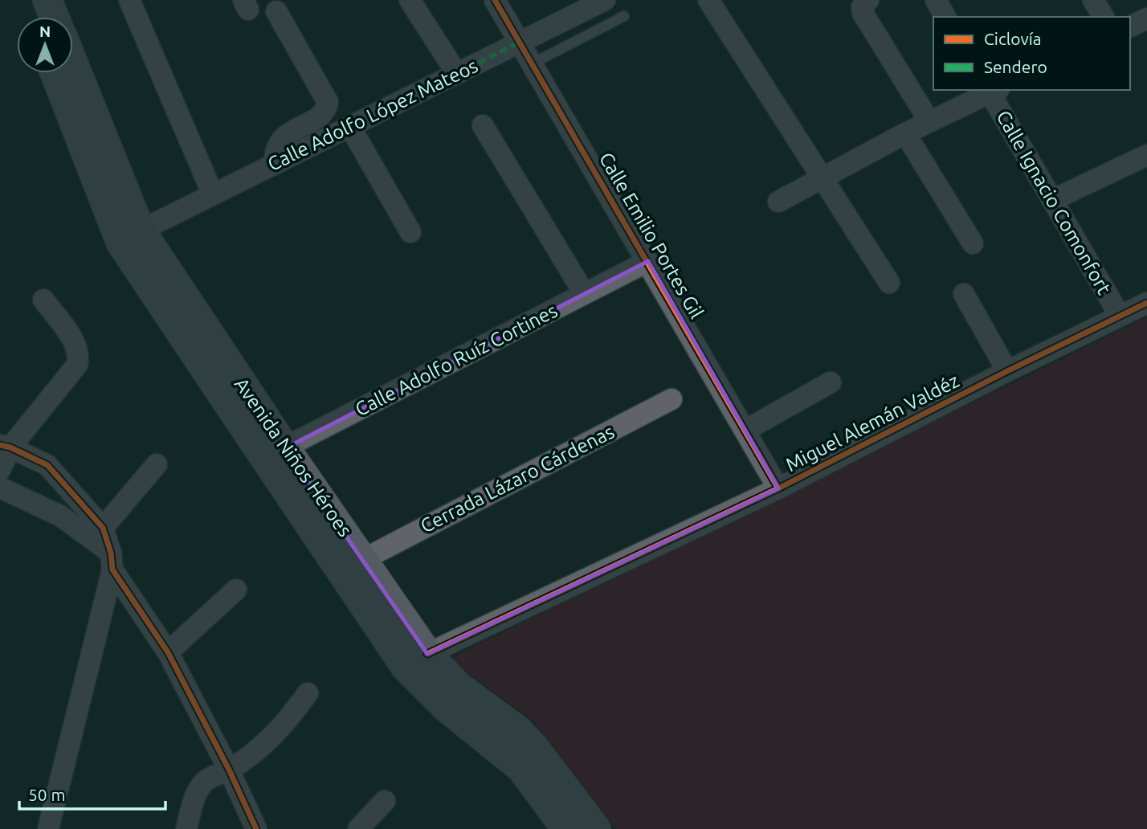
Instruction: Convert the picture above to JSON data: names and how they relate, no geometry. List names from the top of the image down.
{
  "streets": {
    "main road": ["Avenida Niños Héroes"],
    "street": [
      "Calle Adolfo López Mateos",
      "Calle Ignacio Comonfort",
      "Calle Emilio Portes Gil",
      "Calle Adolfo Ruíz Cortines",
      "Miguel Alemán Valdéz",
      "Cerrada Lázaro Cárdenas"
    ]
  },
  "crossings": [
    ["Calle Adolfo López Mateos", "Calle Emilio Portes Gil"],
    ["Calle Adolfo López Mateos", "Avenida Niños Héroes"],
    ["Calle Ignacio Comonfort", "Miguel Alemán Valdéz"],
    ["Calle Emilio Portes Gil", "Calle Adolfo Ruíz Cortines"],
    ["Calle Emilio Portes Gil", "Miguel Alemán Valdéz"],
    ["Calle Adolfo Ruíz Cortines", "Avenida Niños Héroes"],
    ["Miguel Alemán Valdéz", "Avenida Niños Héroes"],
    ["Avenida Niños Héroes", "Cerrada Lázaro Cárdenas"]
  ],
  "legend": ["Ciclovía", "Sendero"],
  "scale_bar": "50 m",
  "north": "top"
}
